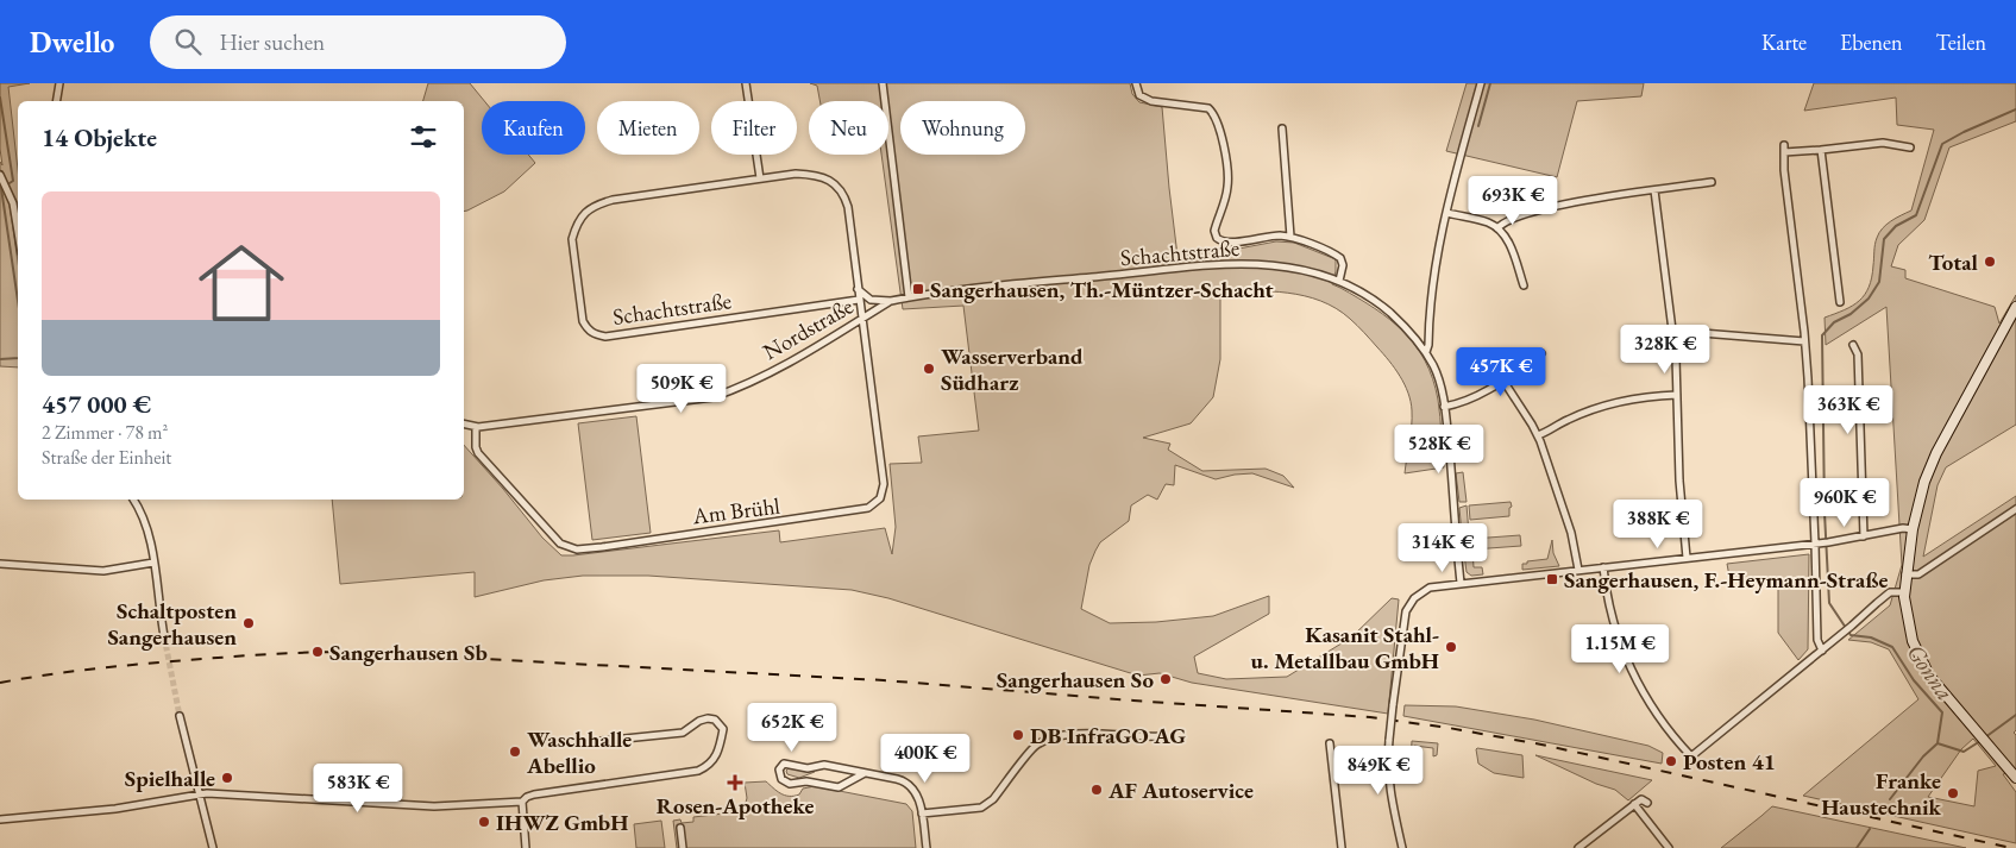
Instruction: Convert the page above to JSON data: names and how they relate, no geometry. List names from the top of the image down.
{
  "streets": {
    "street": ["Schachtstraße", "Nordstraße", "Am Brühl"]
  },
  "crossings": [
    ["Schachtstraße", "Nordstraße"],
    ["Schachtstraße", "Am Brühl"],
    ["Nordstraße", "Am Brühl"]
  ],
  "water": ["Gonna"],
  "places": {
    "other": [
      "Total",
      "Wasserverband Südharz",
      "Schaltposten Sangerhausen",
      "Kasanit Stahl- u. Metallbau GmbH",
      "Sangerhausen Sb",
      "Sangerhausen So",
      "DB InfraGO AG",
      "Waschhalle Abellio",
      "Posten 41",
      "Spielhalle",
      "AF Autoservice",
      "Franke Haustechnik",
      "IHWZ GmbH"
    ],
    "transit": ["Sangerhausen, Th.-Müntzer-Schacht", "Sangerhausen, F.-Heymann-Straße"],
    "health": ["Rosen-Apotheke"]
  },
  "page": {
    "header": "Dwello",
    "search": "Hier suchen",
    "nav": ["Karte", "Ebenen", "Teilen"],
    "chip": [
      "Kaufen",
      "Mieten",
      "Filter",
      "Neu",
      "Wohnung"
    ],
    "heading": "14 Objekte",
    "list": [
      {
        "name": "457 000 €",
        "note": "2 Zimmer · 78 m² · Straße der Einheit"
      }
    ],
    "price": [
      "693K €",
      "328K €",
      "457K €",
      "509K €",
      "363K €",
      "528K €",
      "960K €",
      "388K €",
      "314K €",
      "1.15M €",
      "652K €",
      "400K €",
      "849K €",
      "583K €"
    ]
  }
}
